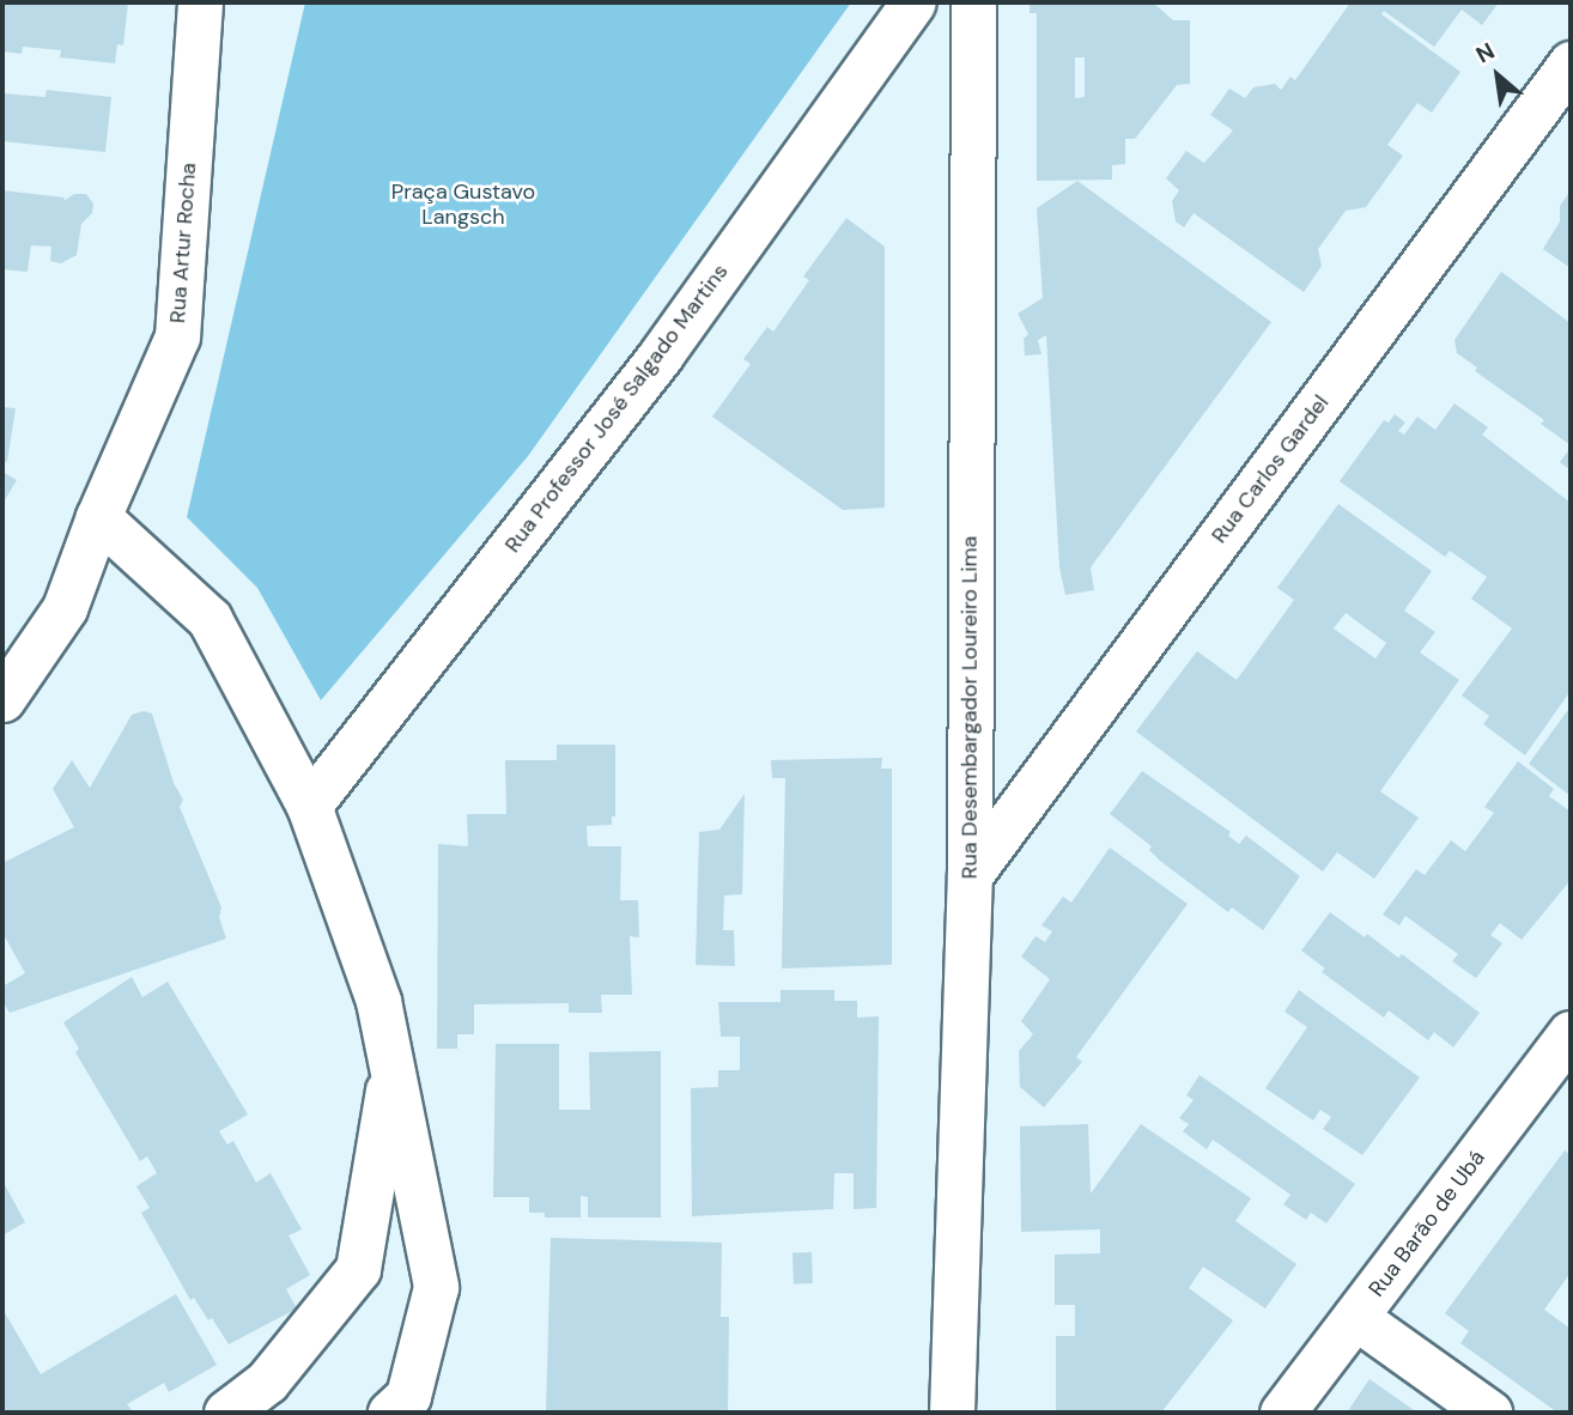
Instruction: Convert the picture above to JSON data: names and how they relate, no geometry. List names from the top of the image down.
{
  "streets": {
    "street": [
      "Rua Artur Rocha",
      "Rua Professor José Salgado Martins",
      "Rua Carlos Gardel",
      "Rua Desembargador Loureiro Lima",
      "Rua Barão de Ubá"
    ]
  },
  "crossings": [
    ["Rua Carlos Gardel", "Rua Desembargador Loureiro Lima"]
  ],
  "parks": ["Praça Gustavo Langsch"],
  "north": "top left"
}
